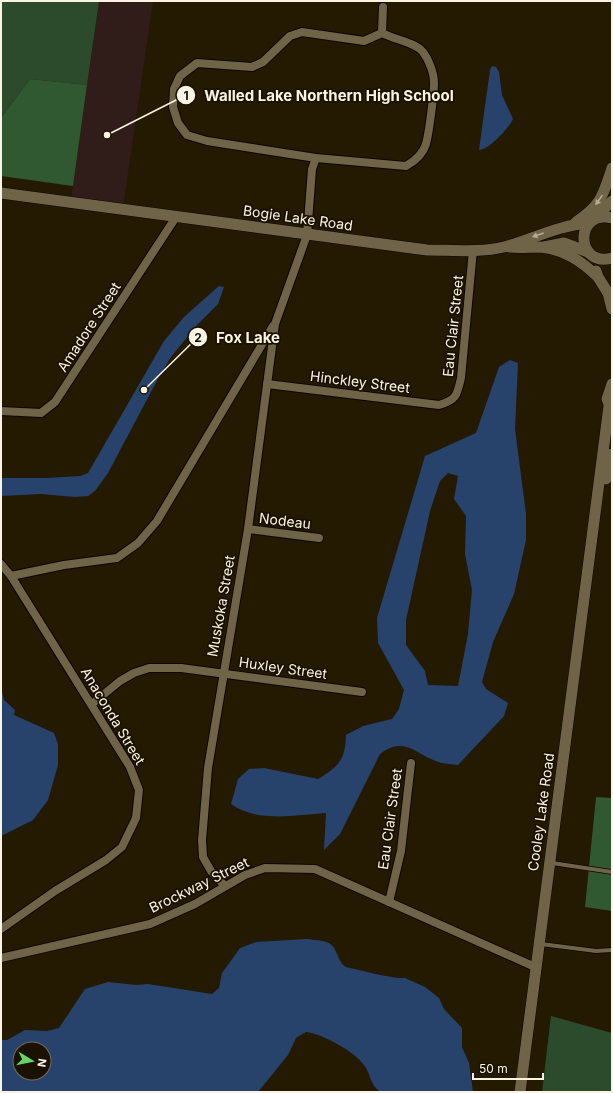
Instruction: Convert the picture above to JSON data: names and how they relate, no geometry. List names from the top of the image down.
{
  "streets": {
    "main road": ["Bogie Lake Road", "Cooley Lake Road"],
    "street": [
      "Eau Clair Street",
      "Amadore Street",
      "Hinckley Street",
      "Nodeau",
      "Muskoka Street",
      "Huxley Street",
      "Anaconda Street",
      "Brockway Street"
    ]
  },
  "crossings": [
    ["Bogie Lake Road", "Eau Clair Street"],
    ["Bogie Lake Road", "Amadore Street"],
    ["Bogie Lake Road", "Muskoka Street"],
    ["Eau Clair Street", "Hinckley Street"],
    ["Eau Clair Street", "Brockway Street"],
    ["Hinckley Street", "Muskoka Street"],
    ["Nodeau", "Muskoka Street"],
    ["Muskoka Street", "Huxley Street"],
    ["Muskoka Street", "Anaconda Street"],
    ["Muskoka Street", "Brockway Street"],
    ["Huxley Street", "Anaconda Street"],
    ["Cooley Lake Road", "Brockway Street"]
  ],
  "places": ["Walled Lake Northern High School", "Fox Lake"],
  "scale_bar": "50 m",
  "north": "right"
}
